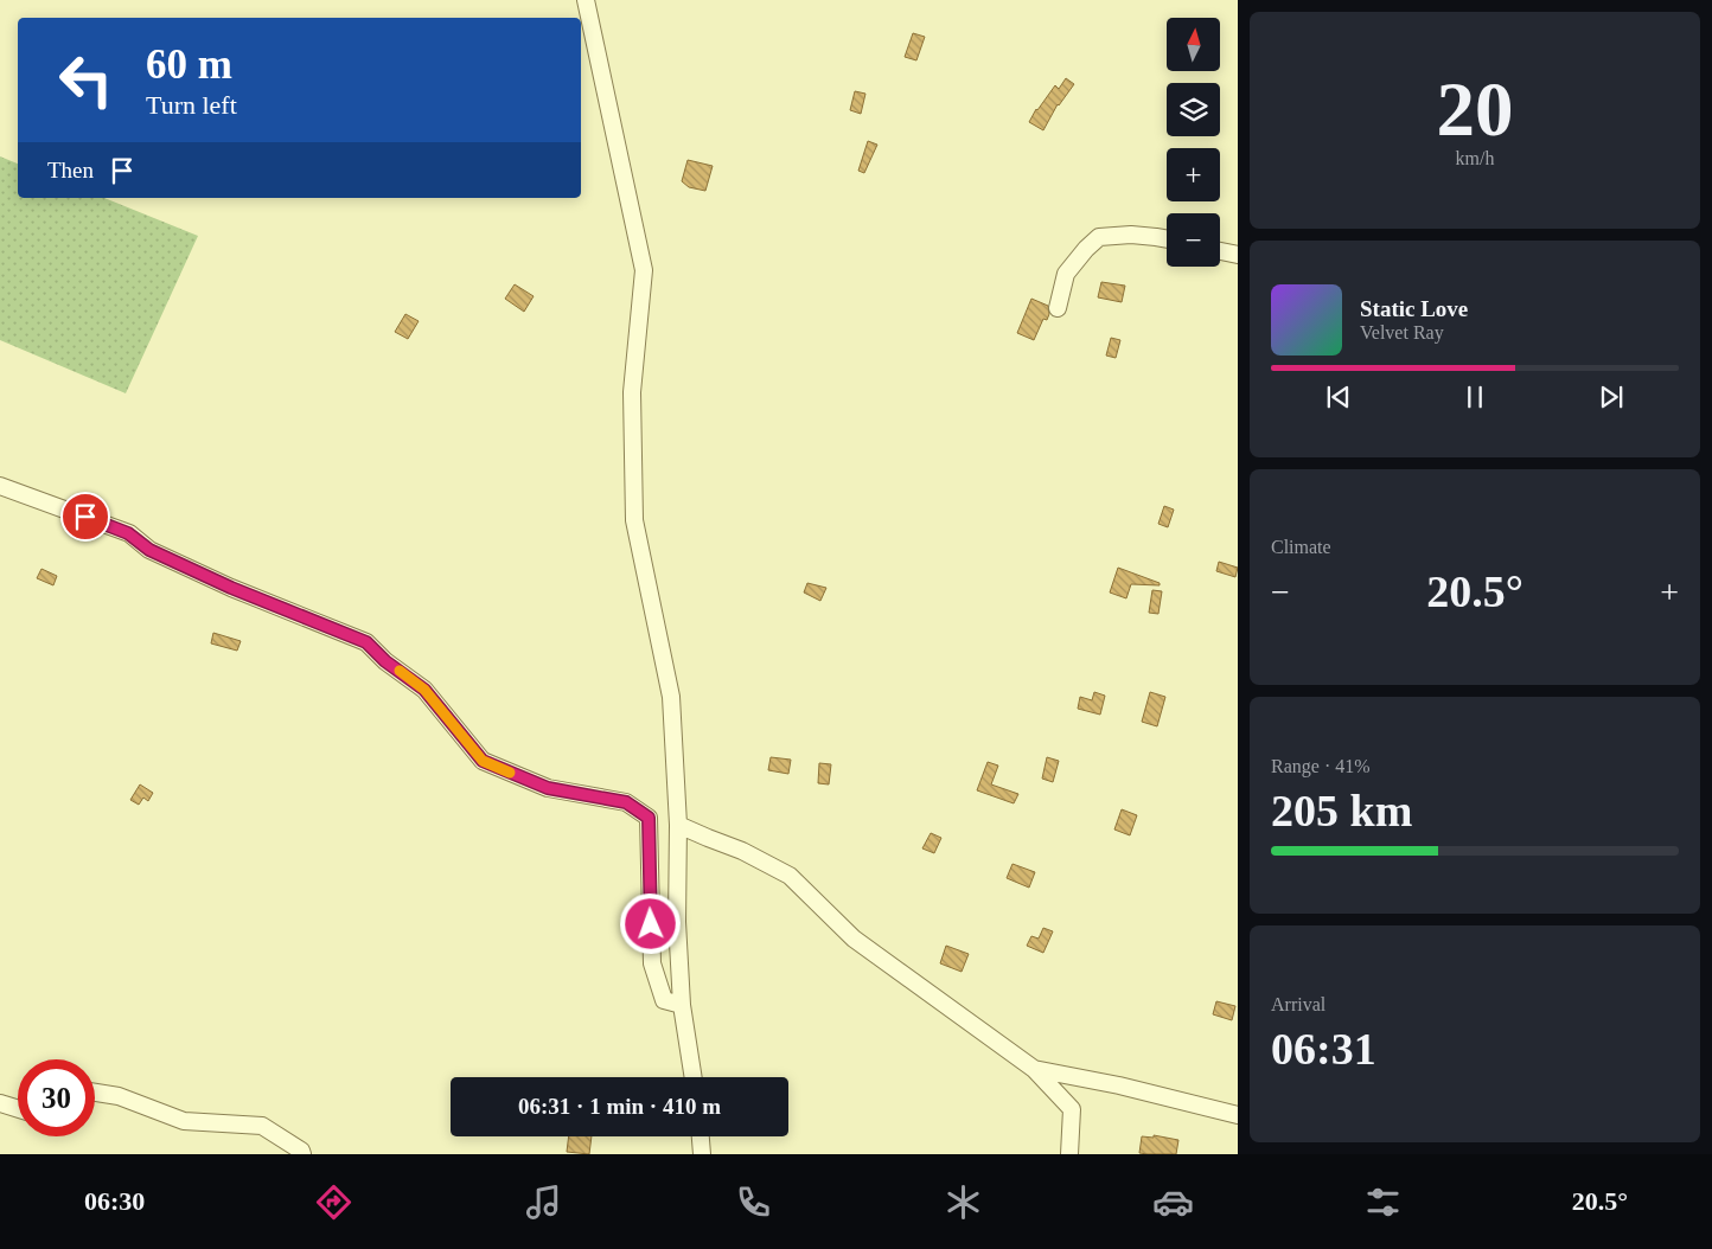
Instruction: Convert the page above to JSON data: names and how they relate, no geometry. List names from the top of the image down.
{
  "north": "top",
  "page": {
    "tile": [
      ["20", "km/h"],
      "Climate",
      ["Range · 41%", "205 km"],
      ["Arrival", "06:31"]
    ],
    "map_buttons": ["+", "−"],
    "turn": ["60 m", "Turn left"],
    "then": "Then",
    "song": ["Static Love", "Velvet Ray"],
    "heat": ["−", "20.5°", "+"],
    "limit": "30",
    "trip": "06:31 · 1 min · 410 m",
    "tabs": ["06:30", "20.5°"]
  }
}
